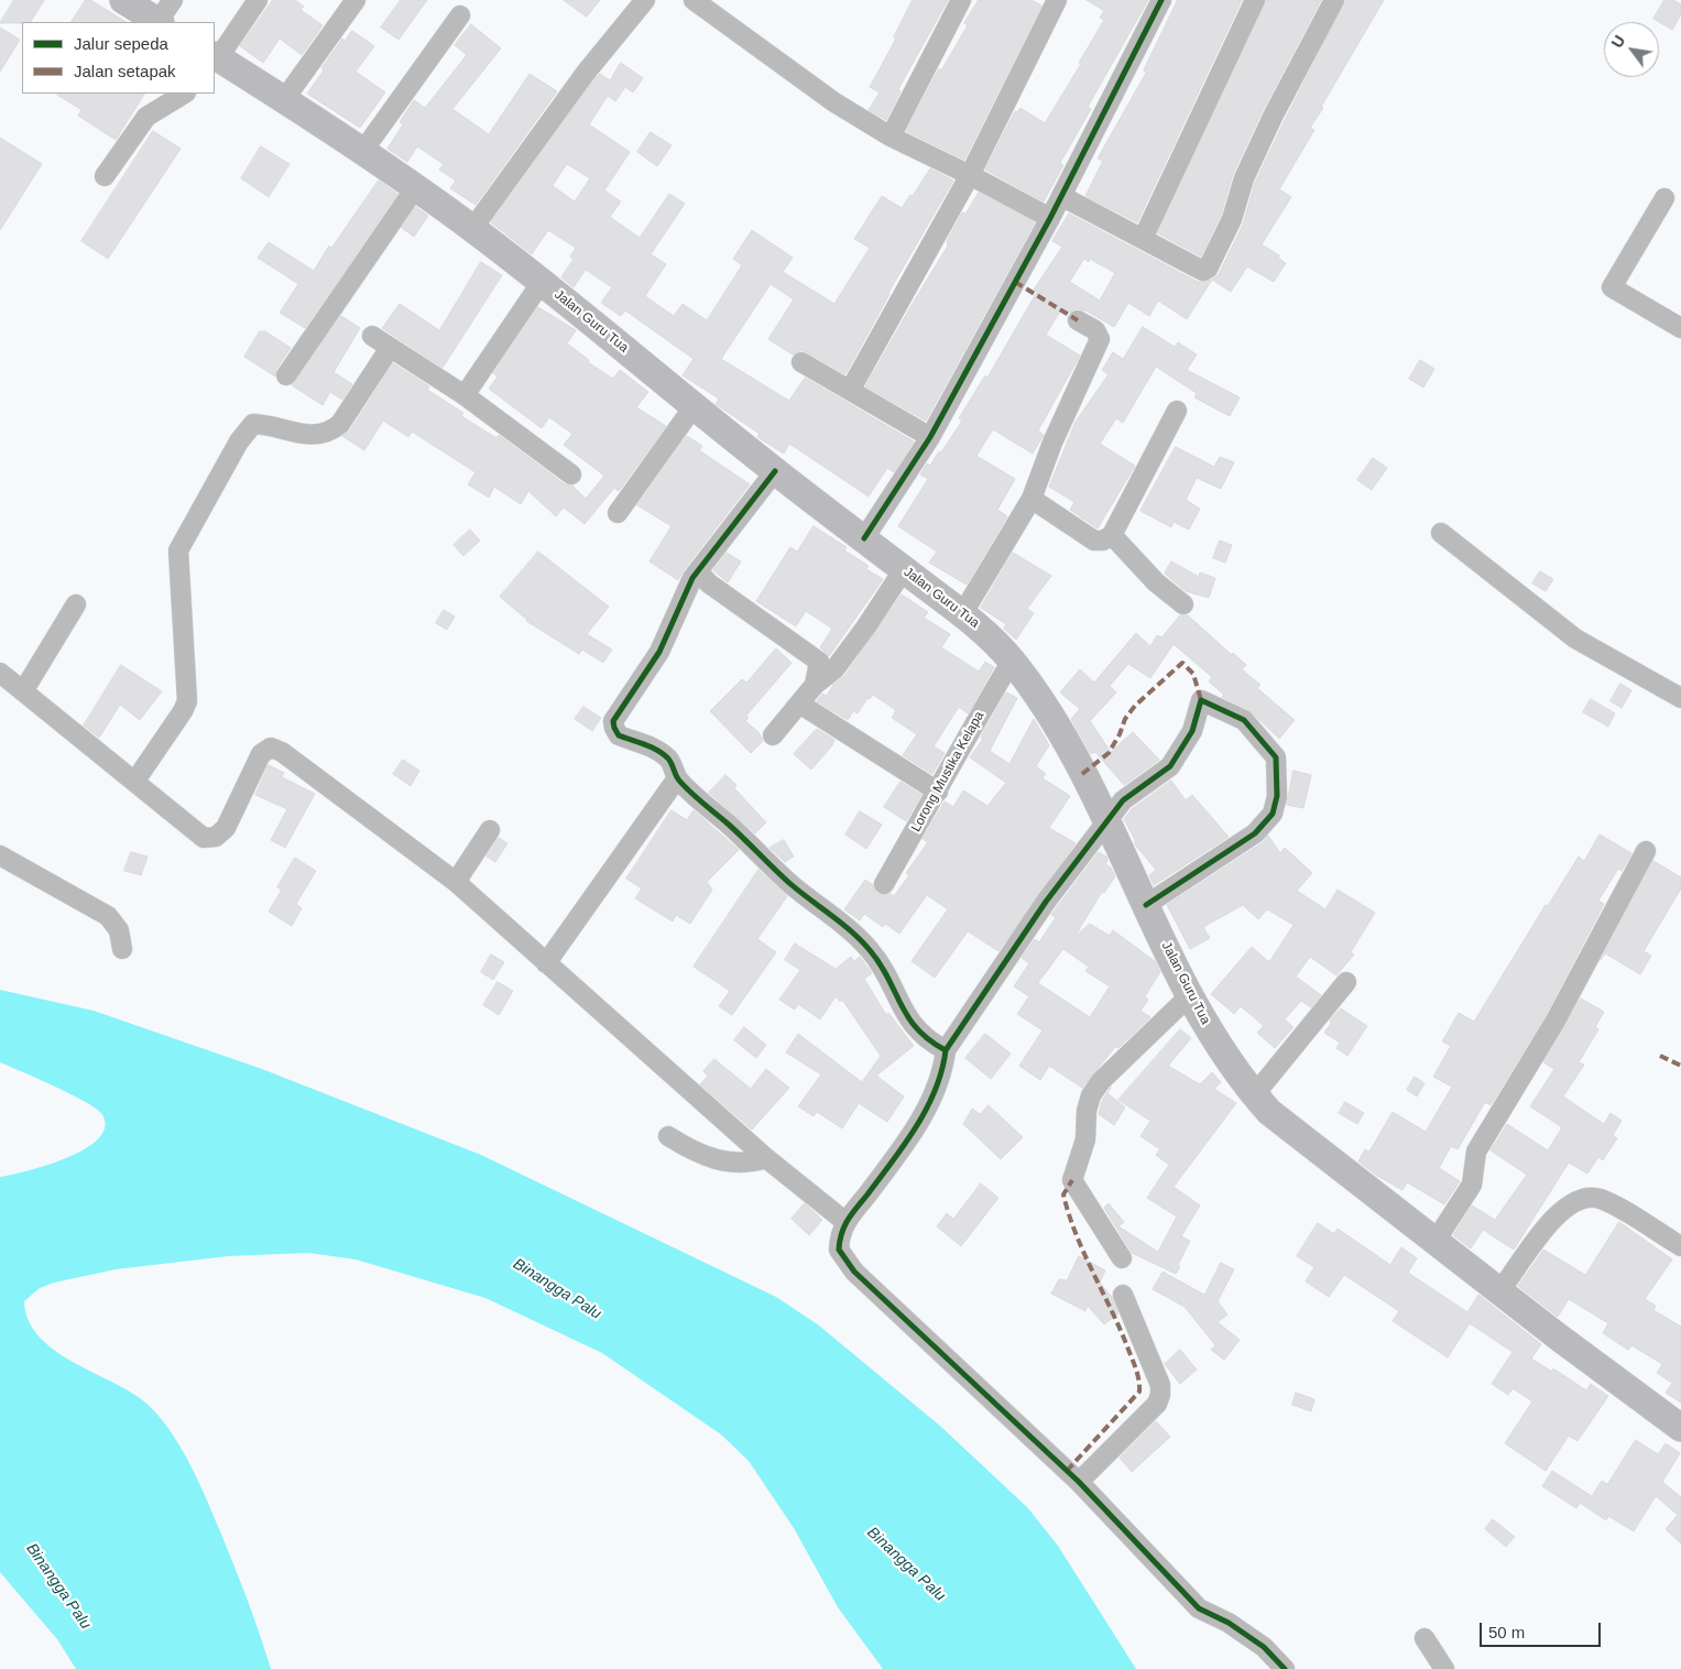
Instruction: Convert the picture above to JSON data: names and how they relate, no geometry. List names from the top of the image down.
{
  "streets": {
    "main road": ["Jalan Guru Tua"],
    "street": ["Lorong Mustika Kelapa"]
  },
  "crossings": [
    ["Jalan Guru Tua", "Lorong Mustika Kelapa"]
  ],
  "water": ["Binangga Palu"],
  "legend": ["Jalur sepeda", "Jalan setapak"],
  "scale_bar": "50 m",
  "north": "top left"
}
